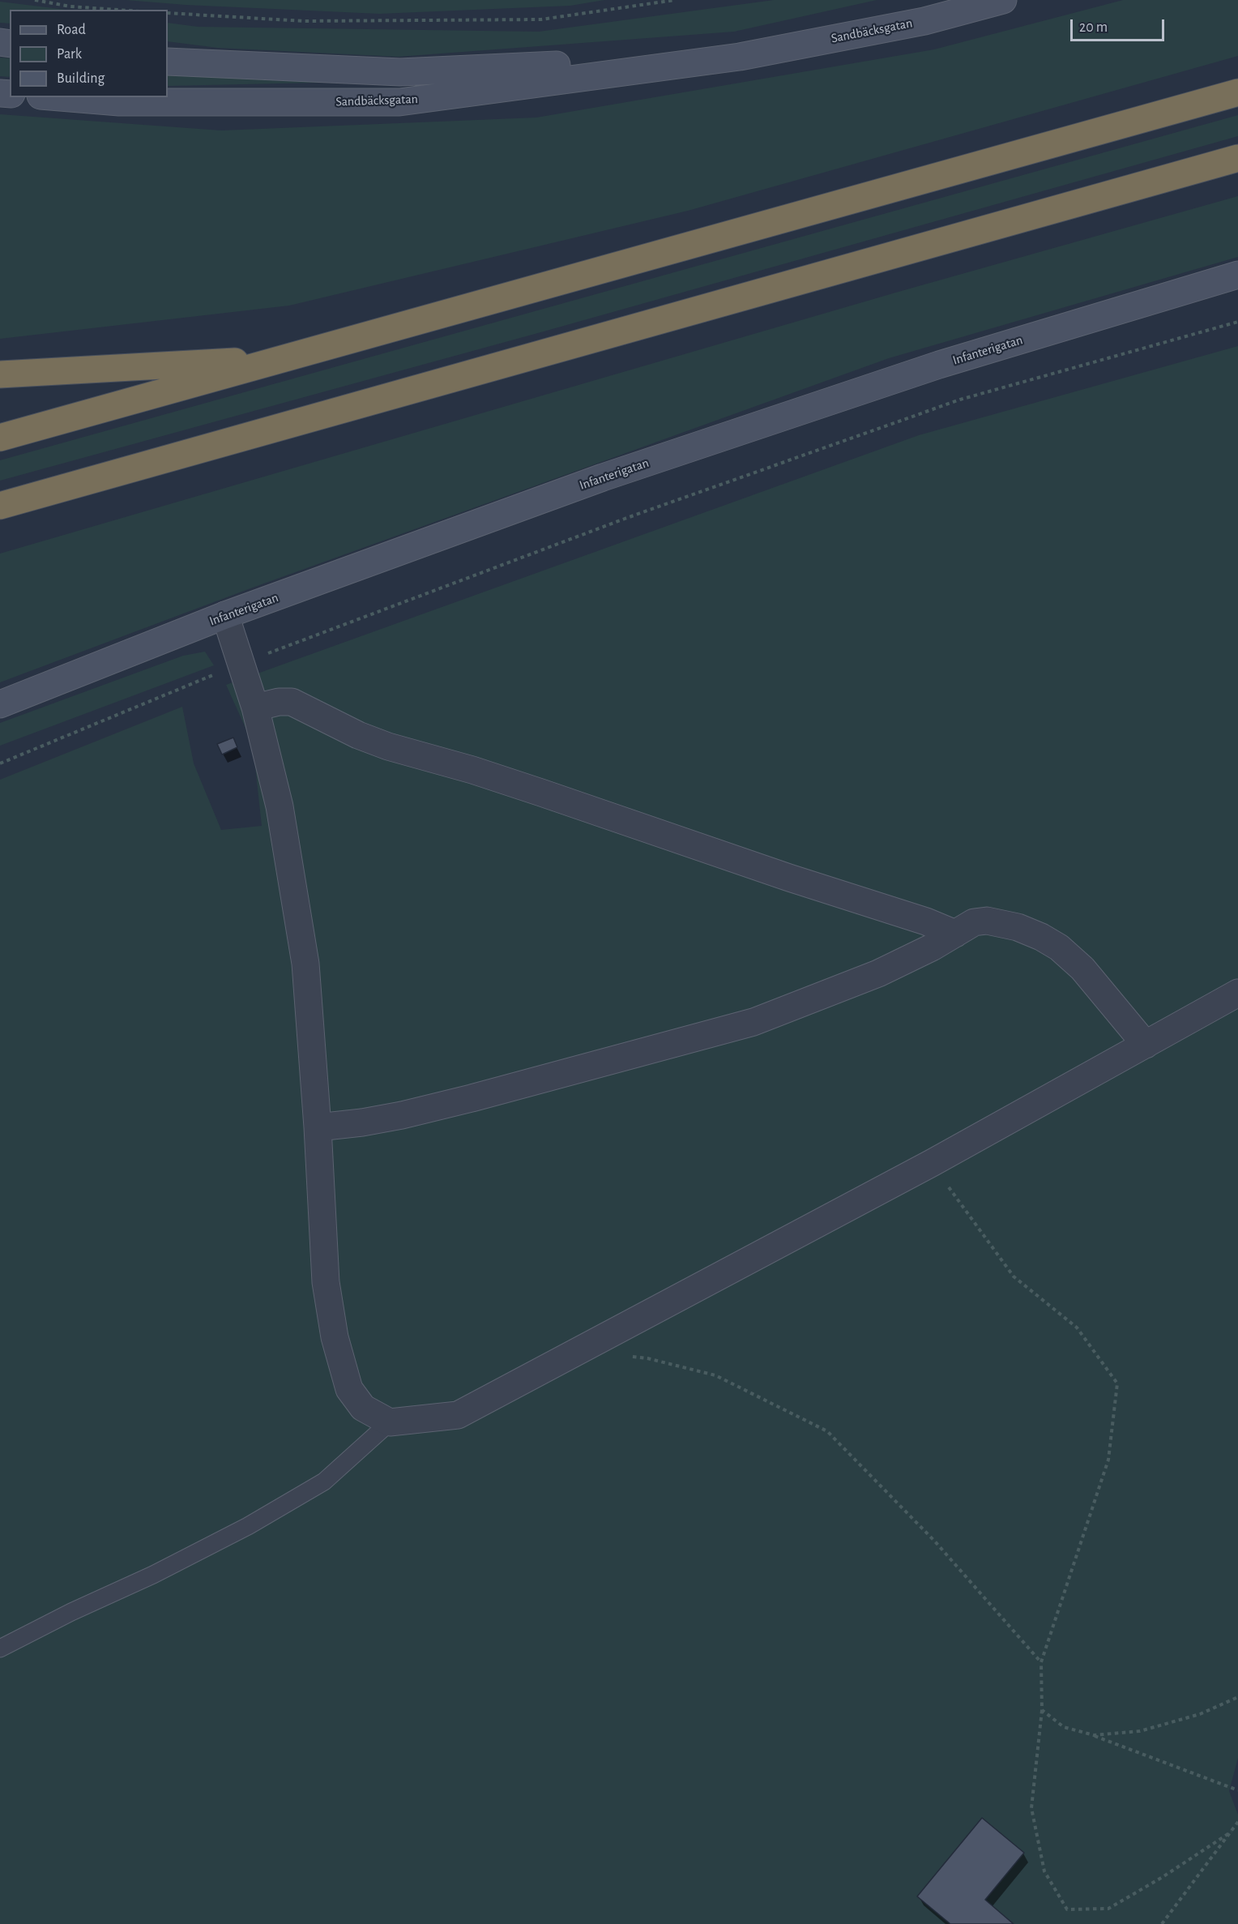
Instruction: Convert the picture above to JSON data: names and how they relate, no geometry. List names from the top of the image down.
{
  "streets": {
    "street": ["Sandbäcksgatan", "Infanterigatan"]
  },
  "legend": ["Road", "Park", "Building"],
  "scale_bar": "20 m"
}
